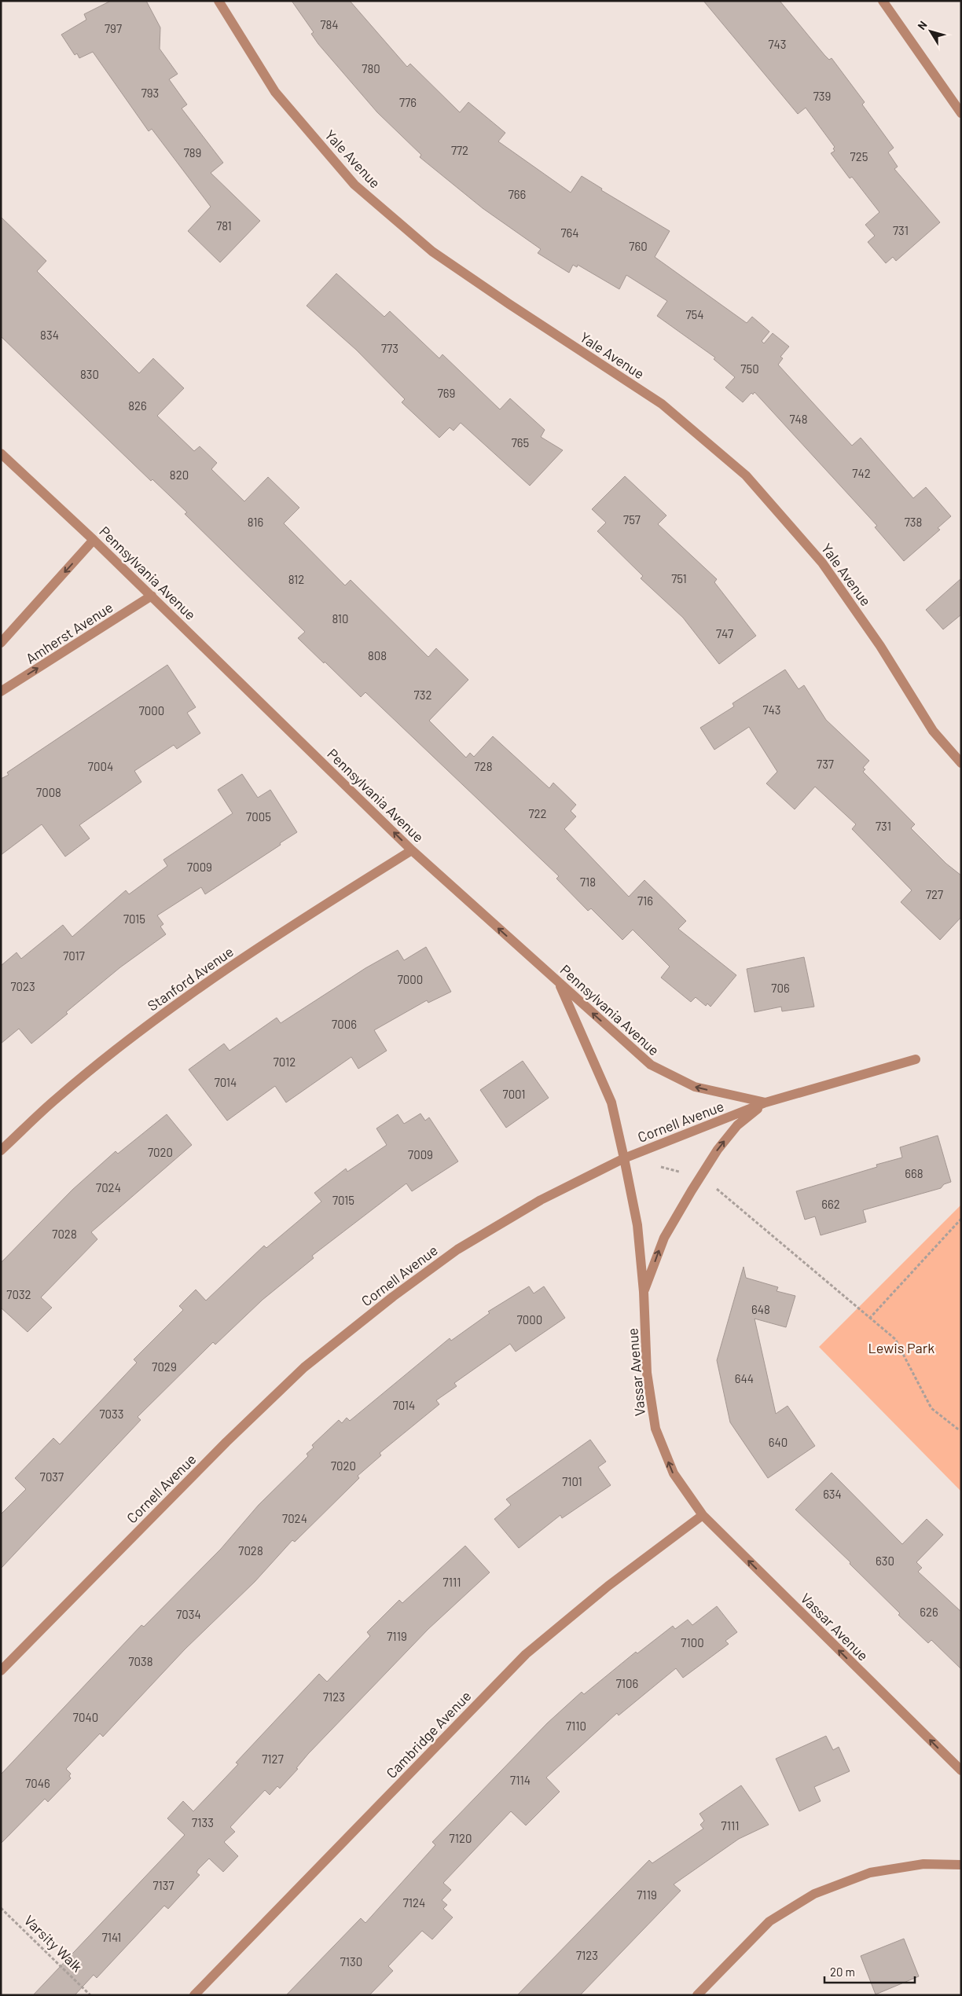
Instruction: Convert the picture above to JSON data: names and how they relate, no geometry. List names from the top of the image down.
{
  "streets": {
    "street": [
      "Yale Avenue",
      "Pennsylvania Avenue",
      "Amherst Avenue",
      "Stanford Avenue",
      "Cornell Avenue",
      "Vassar Avenue",
      "Cambridge Avenue"
    ],
    "path": ["Varsity Walk"]
  },
  "crossings": [
    ["Pennsylvania Avenue", "Amherst Avenue"],
    ["Pennsylvania Avenue", "Stanford Avenue"],
    ["Pennsylvania Avenue", "Cornell Avenue"],
    ["Pennsylvania Avenue", "Vassar Avenue"],
    ["Cornell Avenue", "Vassar Avenue"],
    ["Vassar Avenue", "Cambridge Avenue"]
  ],
  "one_way": ["Pennsylvania Avenue", "Vassar Avenue"],
  "parks": ["Lewis Park"],
  "house_numbers": [
    "784",
    "797",
    "743",
    "780",
    "793",
    "739",
    "776",
    "772",
    "789",
    "725",
    "766",
    "781",
    "731",
    "764",
    "760",
    "754",
    "834",
    "773",
    "750",
    "830",
    "769",
    "826",
    "748",
    "765",
    "742",
    "820",
    "757",
    "816",
    "738",
    "751",
    "812",
    "810",
    "747",
    "808",
    "732",
    "743",
    "7000",
    "737",
    "7004",
    "728",
    "7008",
    "722",
    "7005",
    "731",
    "7009",
    "718",
    "727",
    "716",
    "7015",
    "7017",
    "7000",
    "7023",
    "706",
    "7006",
    "7012",
    "7014",
    "7001",
    "7020",
    "7009",
    "668",
    "7024",
    "7015",
    "662",
    "7028",
    "7032",
    "648",
    "7000",
    "7029",
    "644",
    "7014",
    "7033",
    "640",
    "7020",
    "7037",
    "7101",
    "634",
    "7024",
    "7028",
    "630",
    "7111",
    "626",
    "7034",
    "7119",
    "7100",
    "7038",
    "7106",
    "7123",
    "7040",
    "7110",
    "7127",
    "7114",
    "7046",
    "7133",
    "7111",
    "7120",
    "7137",
    "7119",
    "7124",
    "7141",
    "7123",
    "7130"
  ],
  "scale_bar": "20 m",
  "north": "top left"
}
